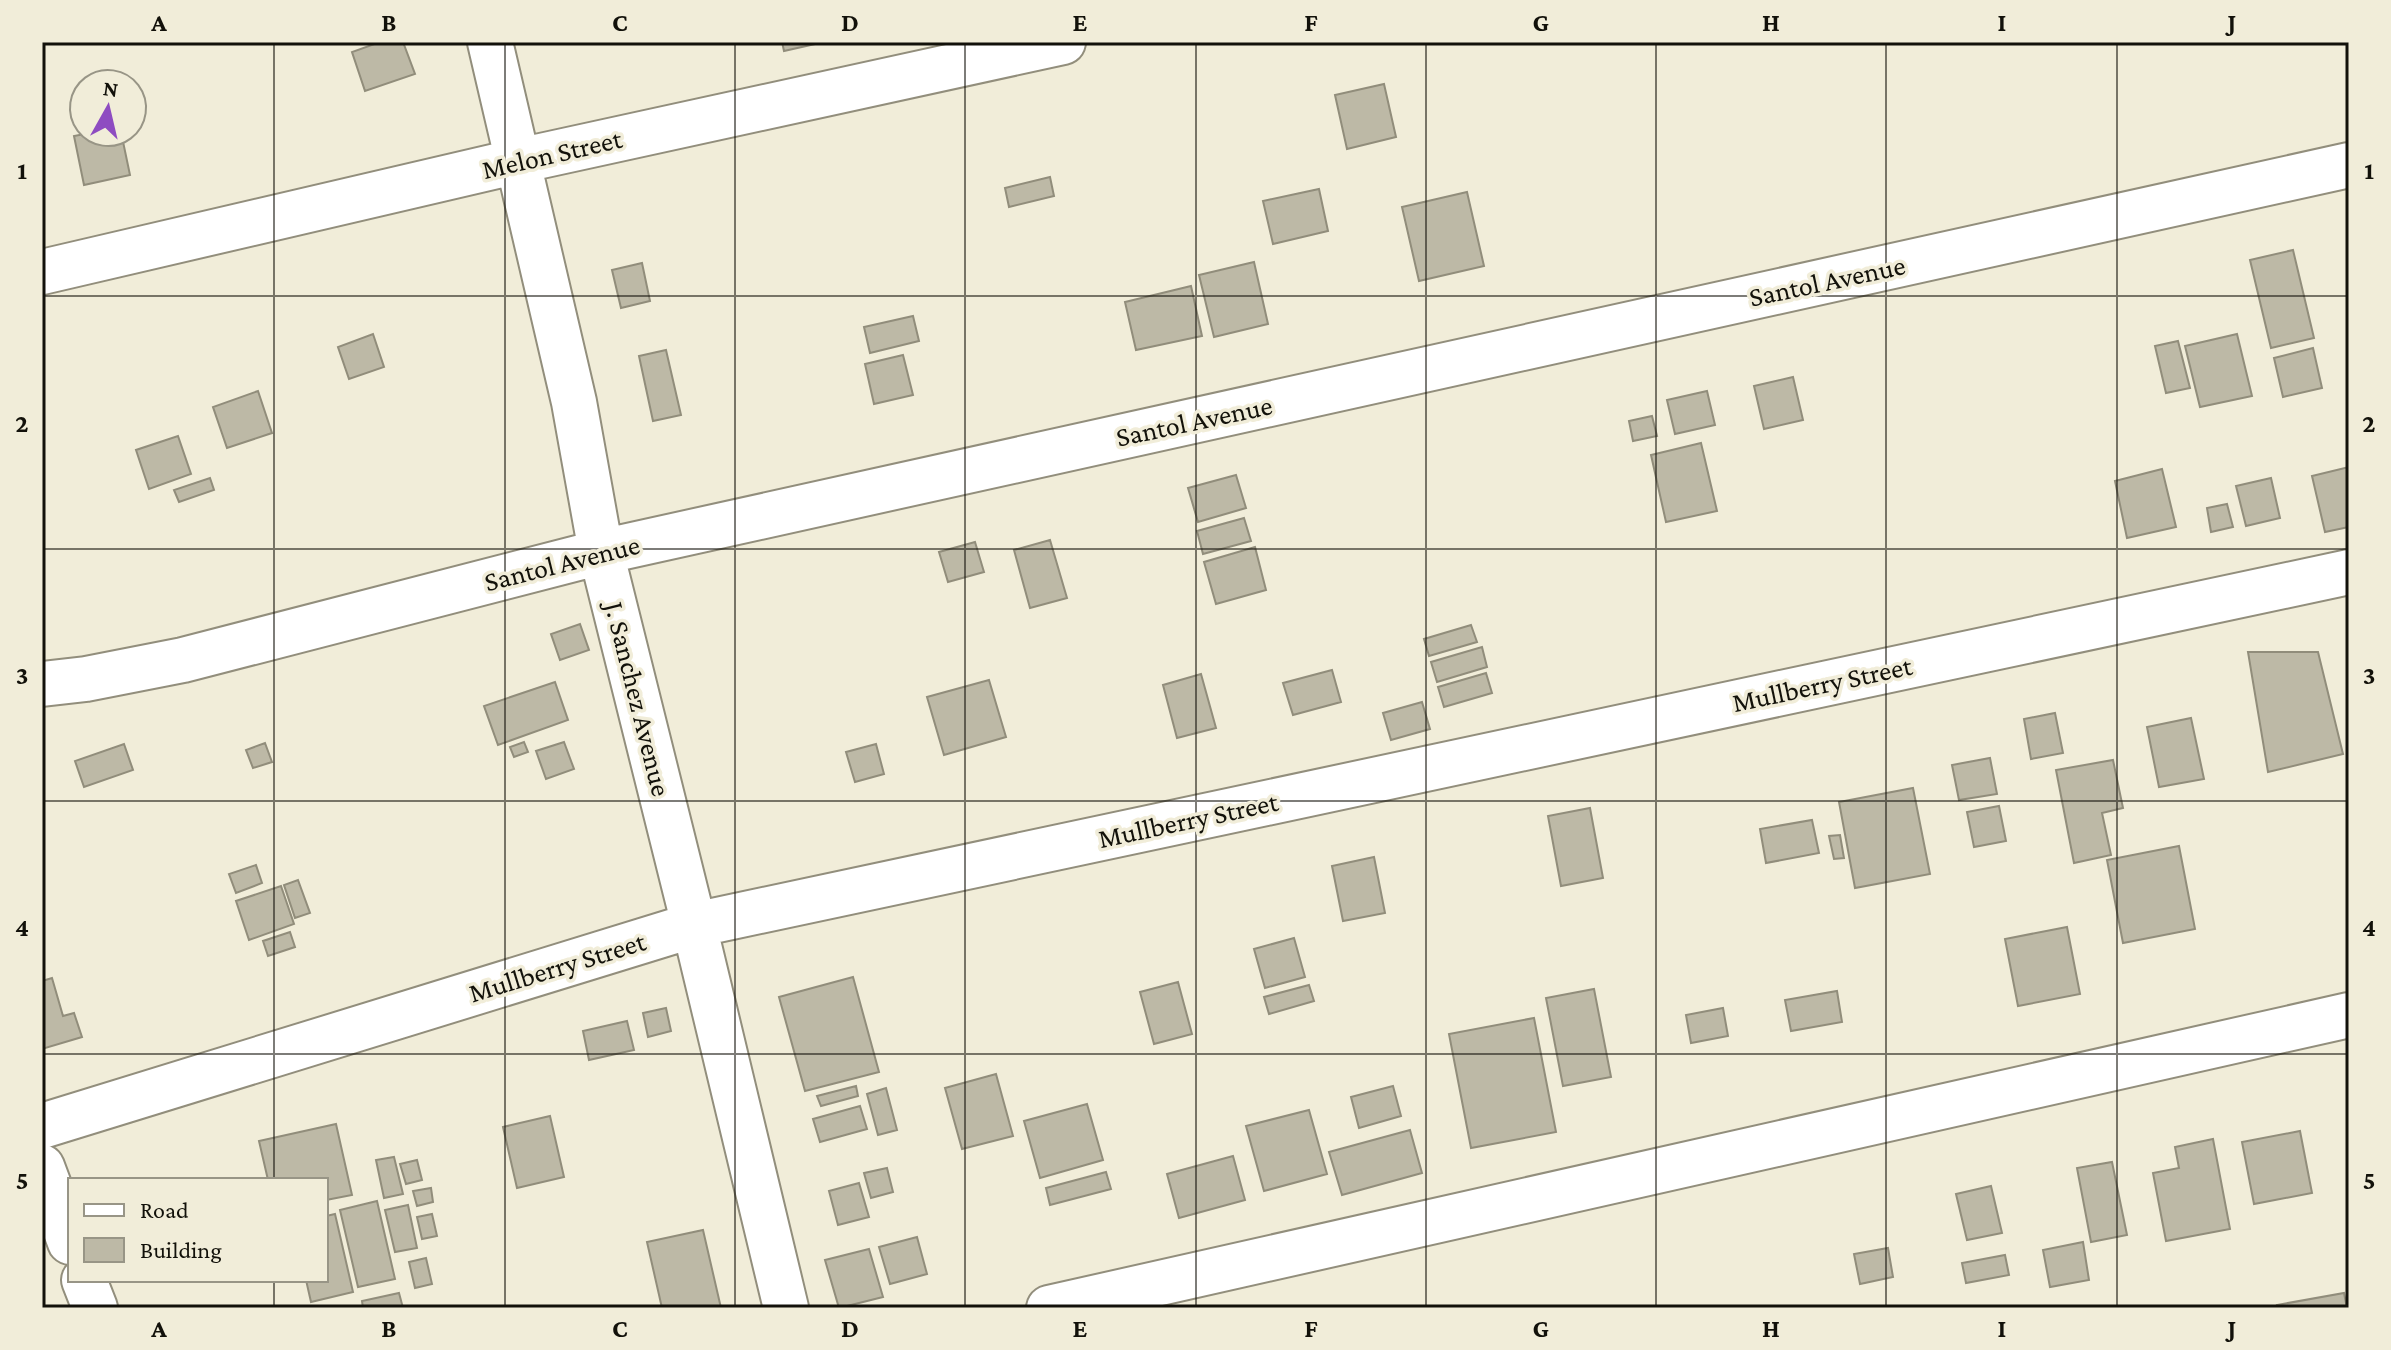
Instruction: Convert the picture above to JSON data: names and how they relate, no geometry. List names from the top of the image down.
{
  "streets": {
    "street": [
      "Melon Street",
      "Santol Avenue",
      "Mullberry Street",
      "J. Sanchez Avenue"
    ]
  },
  "crossings": [
    ["Melon Street", "J. Sanchez Avenue"],
    ["Santol Avenue", "J. Sanchez Avenue"],
    ["Mullberry Street", "J. Sanchez Avenue"]
  ],
  "legend": ["Road", "Building"],
  "north": "top",
  "grid": {
    "columns": [
      "A",
      "B",
      "C",
      "D",
      "E",
      "F",
      "G",
      "H",
      "I",
      "J"
    ],
    "rows": [
      "1",
      "2",
      "3",
      "4",
      "5"
    ]
  }
}
